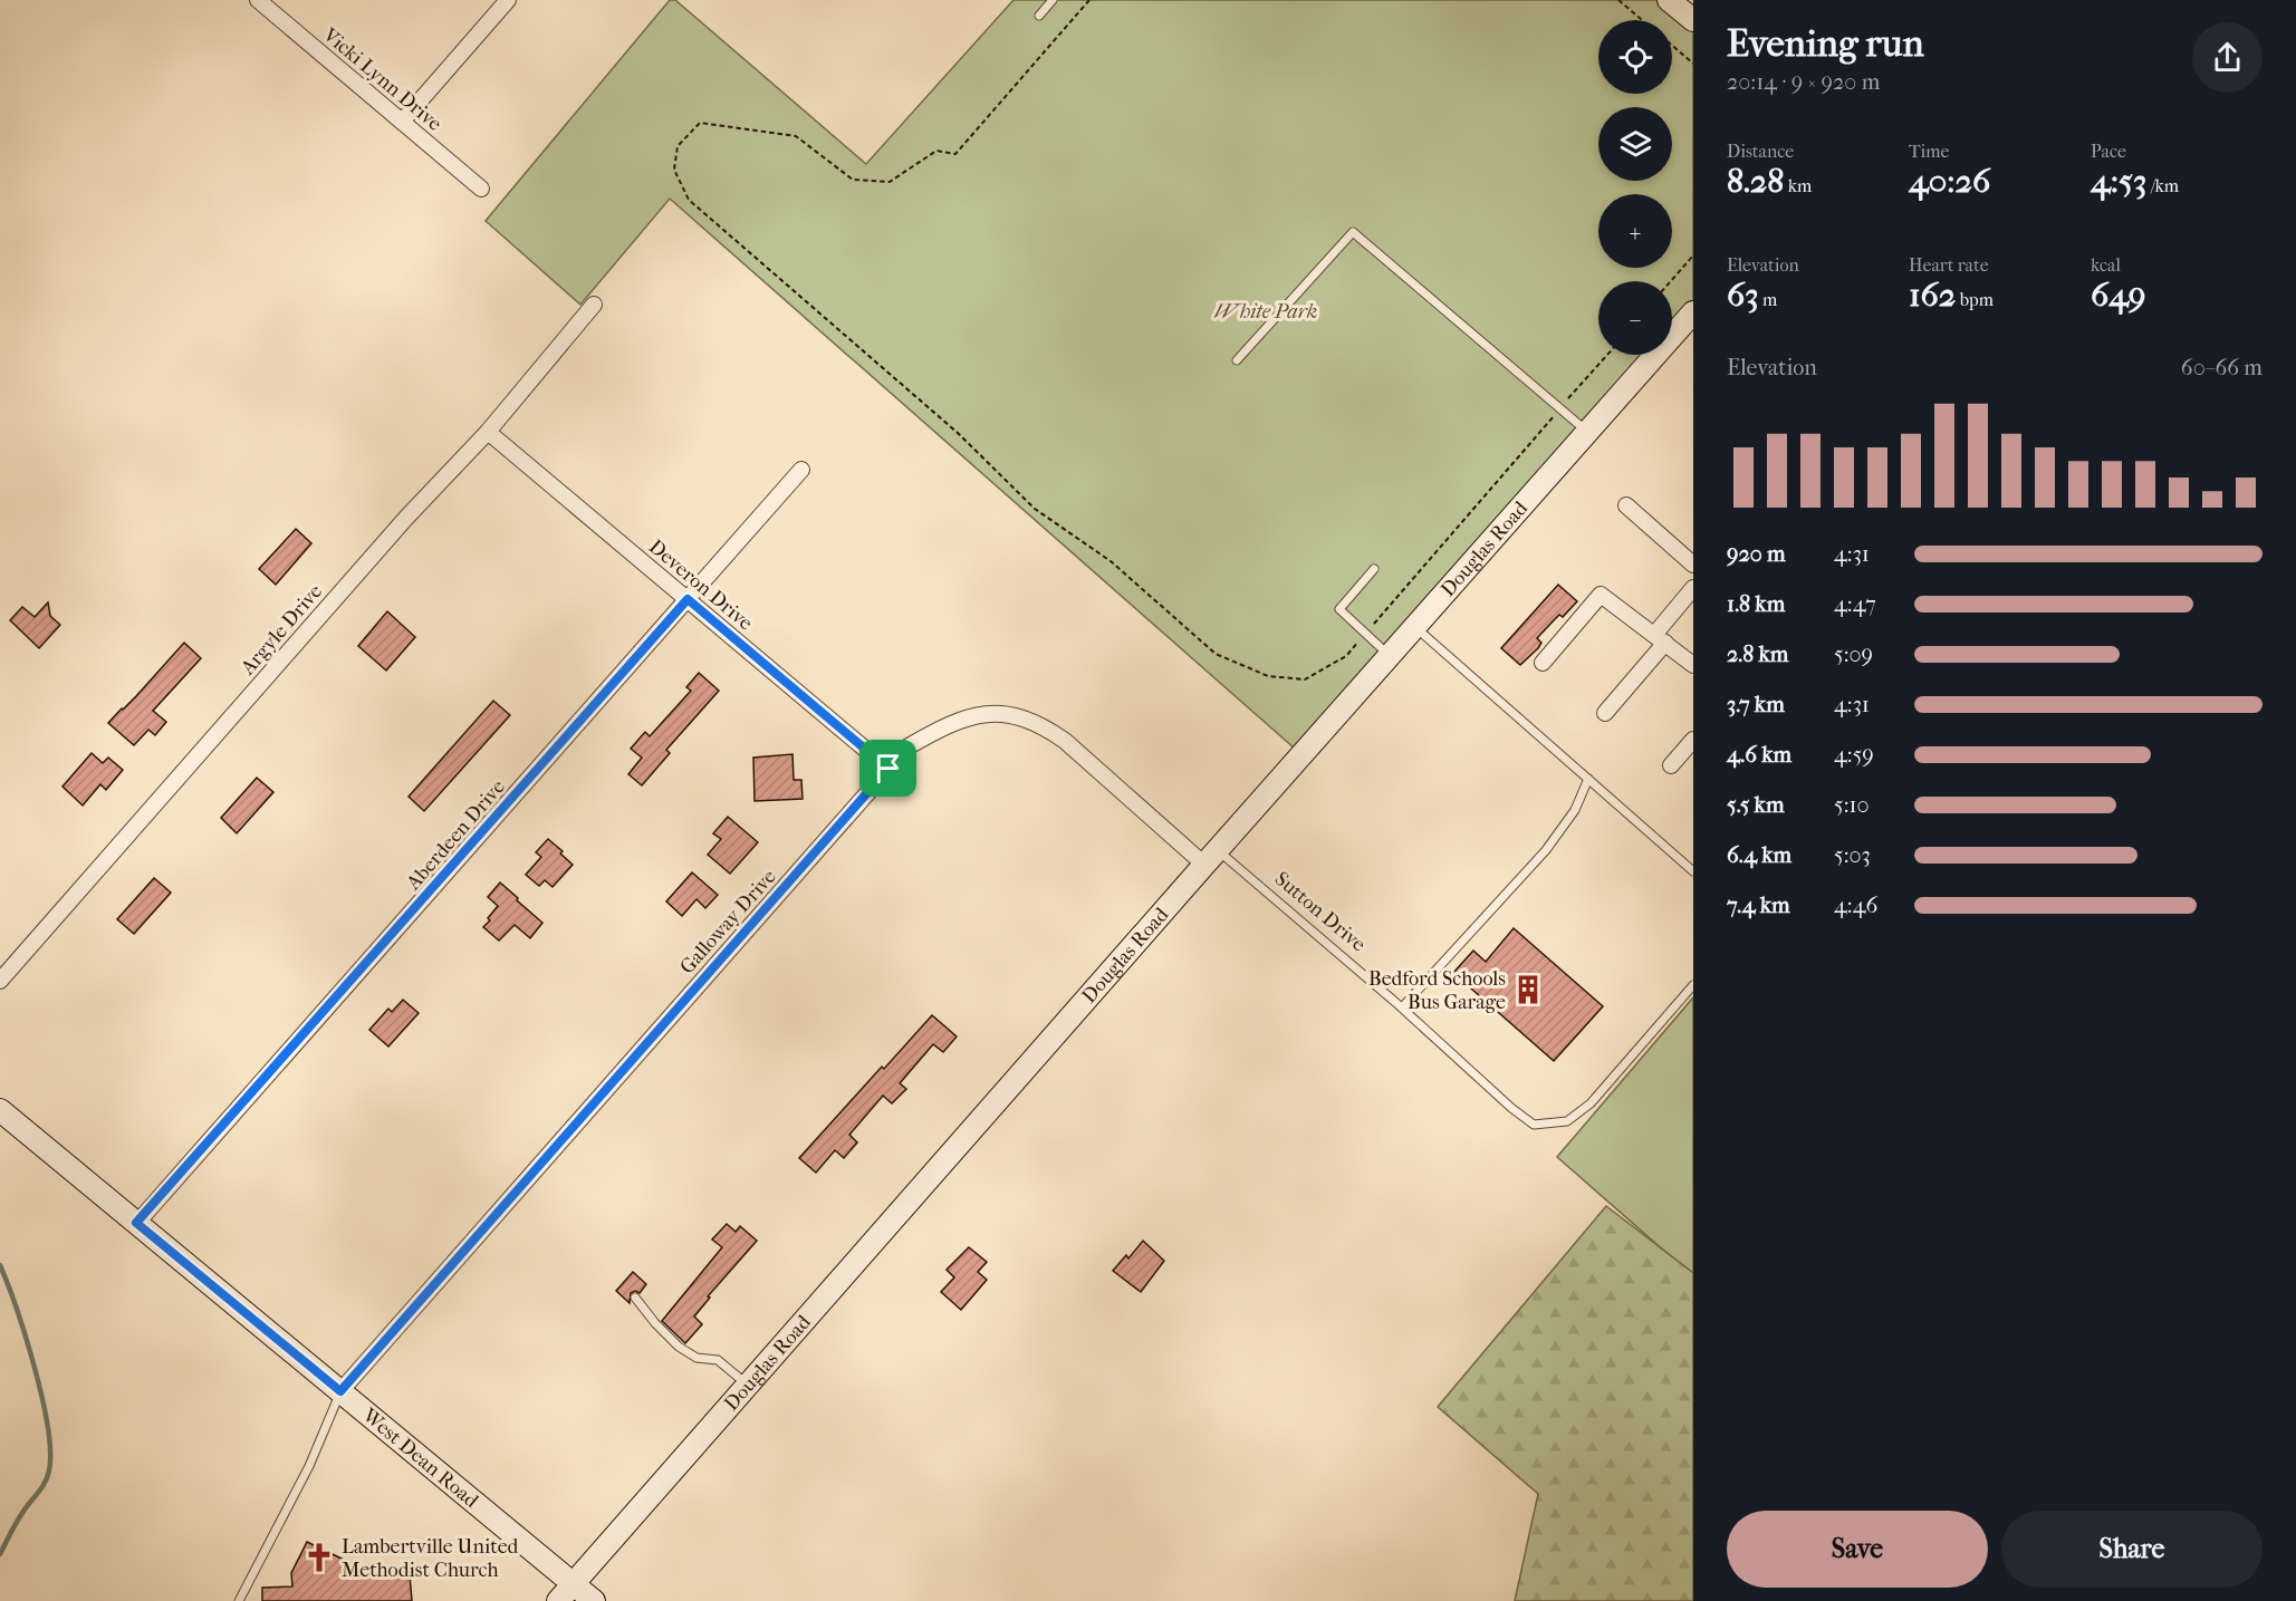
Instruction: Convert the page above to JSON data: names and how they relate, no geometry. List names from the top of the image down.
{
  "streets": {
    "street": [
      "Vicki Lynn Drive",
      "Douglas Road",
      "Deveron Drive",
      "Argyle Drive",
      "Aberdeen Drive",
      "Galloway Drive",
      "West Dean Road"
    ],
    "lane": ["Sutton Drive"]
  },
  "crossings": [
    ["Douglas Road", "Sutton Drive"],
    ["Douglas Road", "Galloway Drive"],
    ["Douglas Road", "West Dean Road"],
    ["Deveron Drive", "Argyle Drive"],
    ["Deveron Drive", "Aberdeen Drive"],
    ["Deveron Drive", "Galloway Drive"],
    ["Aberdeen Drive", "West Dean Road"],
    ["Sutton Drive", "Galloway Drive"],
    ["Galloway Drive", "West Dean Road"]
  ],
  "parks": ["White Park"],
  "places": {
    "building": ["Bedford Schools Bus Garage"],
    "church": ["Lambertville United Methodist Church"]
  },
  "page": {
    "heading": ["Evening run", "20:14 · 9 × 920 m"],
    "map_buttons": ["+", "−"],
    "stats": [
      ["Distance", "8.28 km"],
      ["Time", "40:26"],
      ["Pace", "4:53 /km"],
      ["Elevation", "63 m"],
      ["Heart rate", "162 bpm"],
      ["kcal", "649"]
    ],
    "chart": ["Elevation", "60–66 m"],
    "list": [
      {
        "name": "920 m",
        "note": "4:31"
      },
      {
        "name": "1.8 km",
        "note": "4:47"
      },
      {
        "name": "2.8 km",
        "note": "5:09"
      },
      {
        "name": "3.7 km",
        "note": "4:31"
      },
      {
        "name": "4.6 km",
        "note": "4:59"
      },
      {
        "name": "5.5 km",
        "note": "5:10"
      },
      {
        "name": "6.4 km",
        "note": "5:03"
      },
      {
        "name": "7.4 km",
        "note": "4:46"
      }
    ],
    "buttons": ["Save", "Share"]
  }
}
